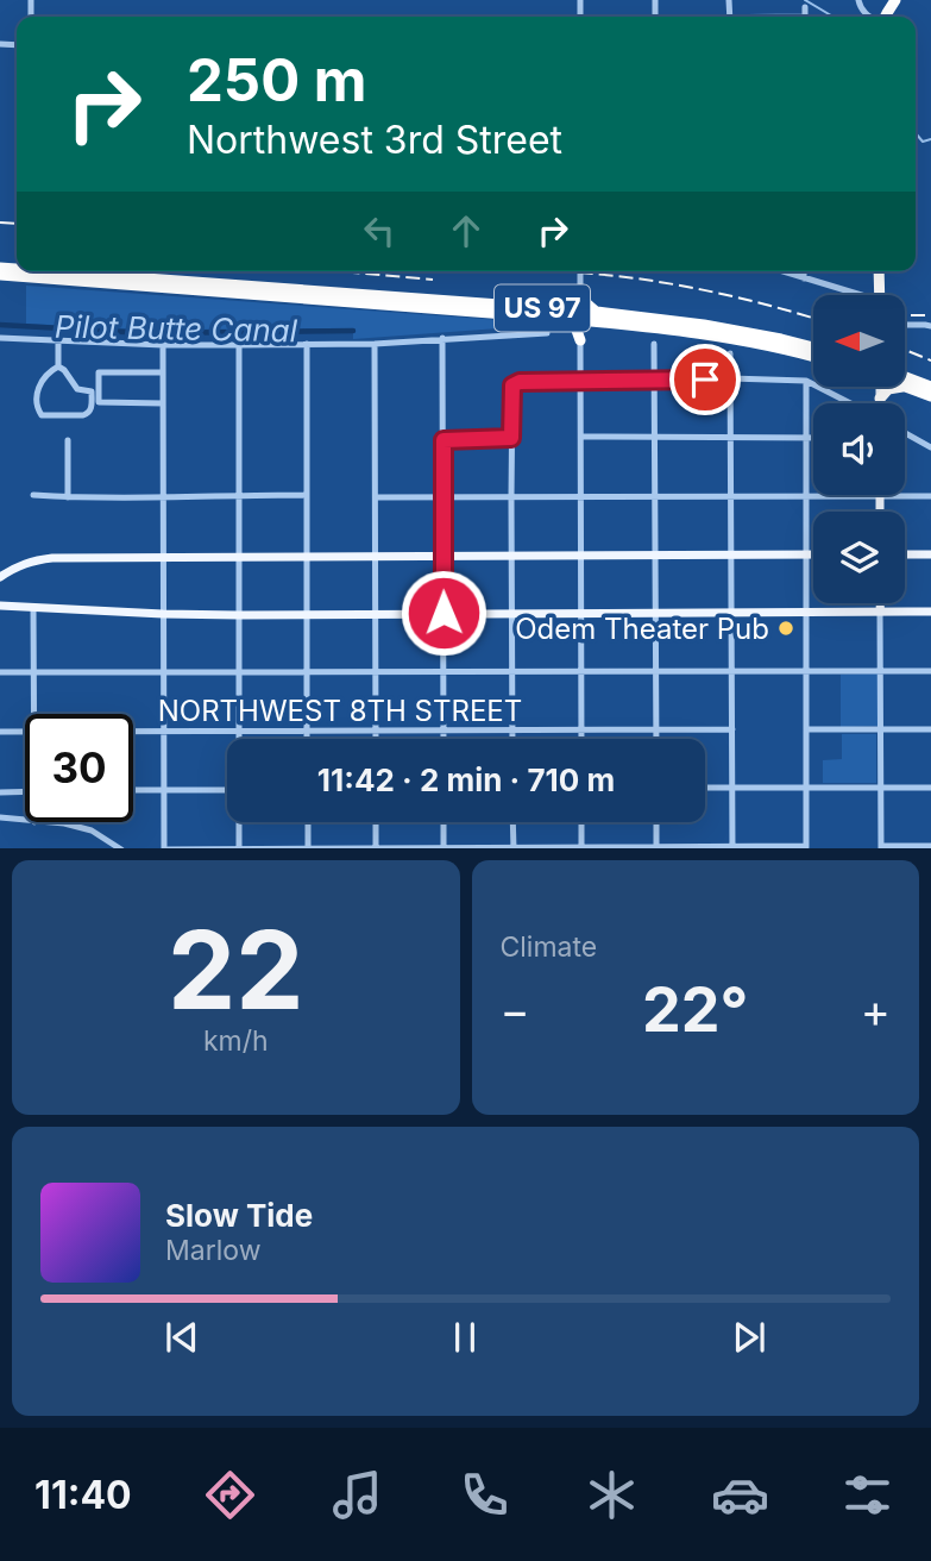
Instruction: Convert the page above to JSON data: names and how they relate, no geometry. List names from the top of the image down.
{
  "streets": {
    "highway": ["US 97"],
    "street": ["NORTHWEST 8TH STREET"]
  },
  "water": ["Pilot Butte Canal"],
  "places": ["Odem Theater Pub"],
  "north": "left",
  "page": {
    "turn": ["250 m", "Northwest 3rd Street"],
    "limit": "30",
    "trip": "11:42 · 2 min · 710 m",
    "tile": [
      ["22", "km/h"],
      "Climate"
    ],
    "heat": ["−", "22°", "+"],
    "song": ["Slow Tide", "Marlow"],
    "tabs": "11:40"
  }
}
